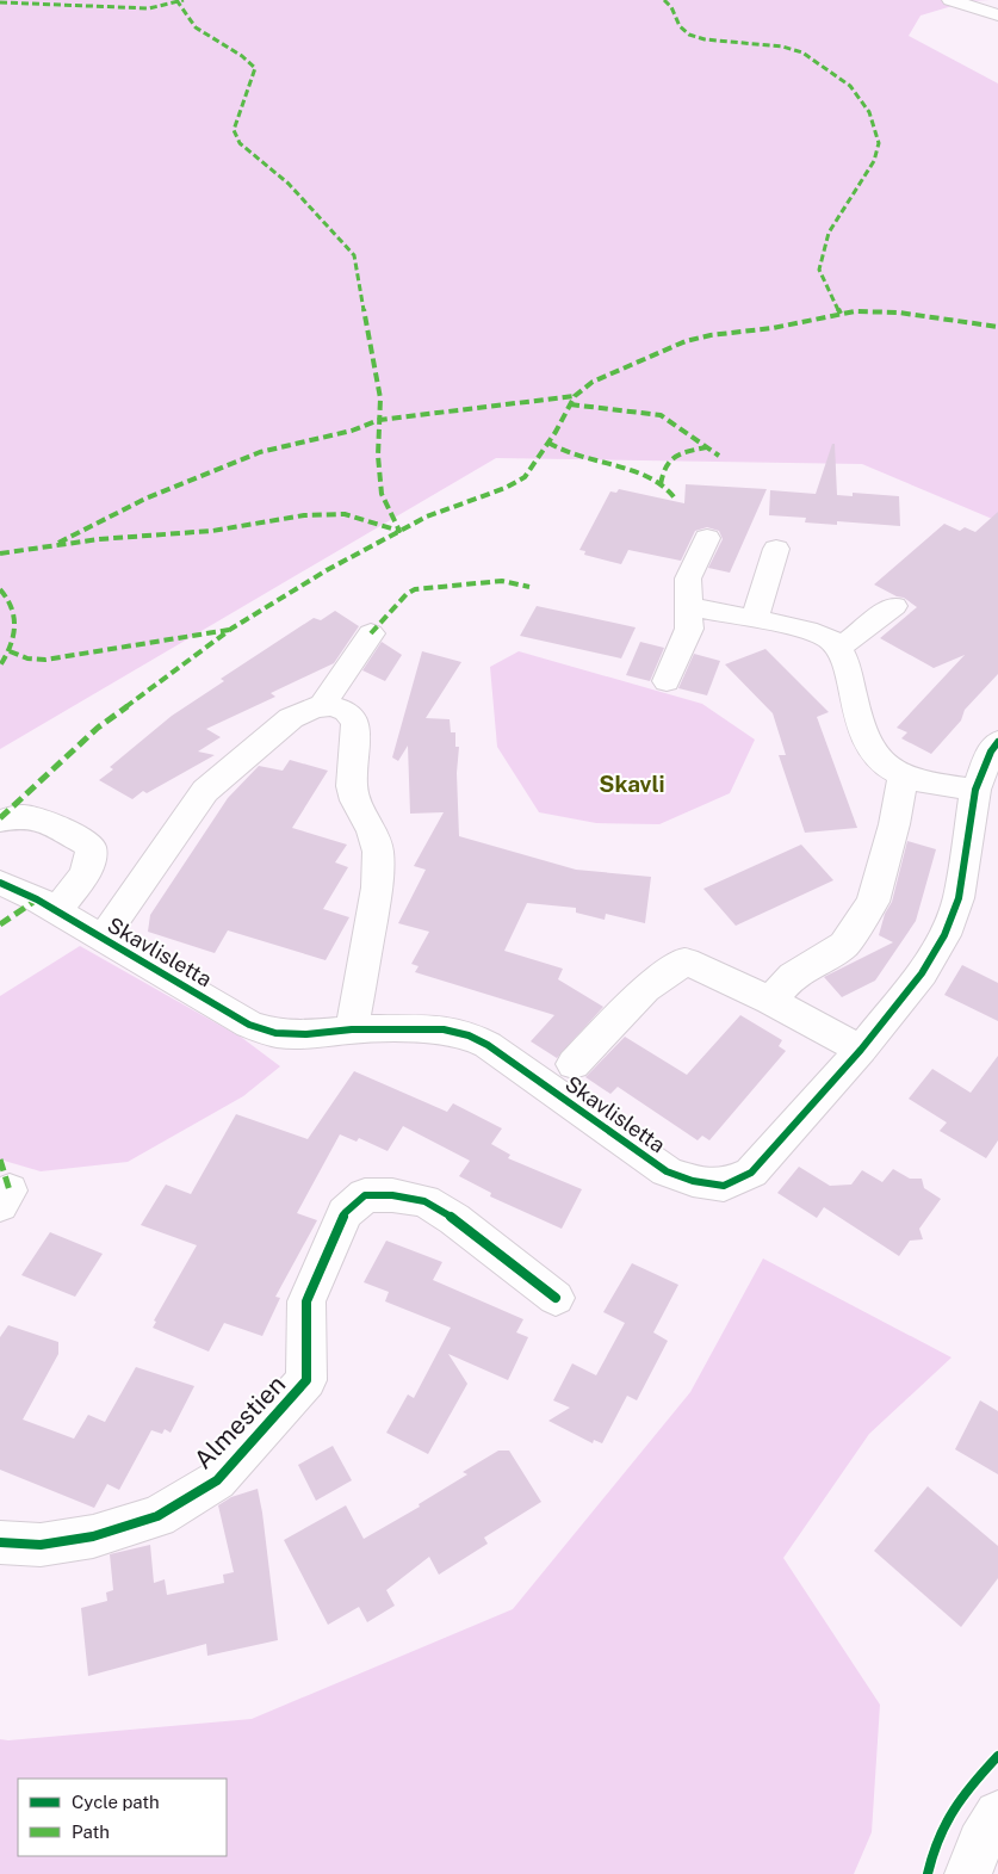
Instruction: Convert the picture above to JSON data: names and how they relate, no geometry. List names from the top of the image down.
{
  "streets": {
    "street": ["Skavlisletta", "Almestien"]
  },
  "districts": ["Skavli"],
  "legend": ["Cycle path", "Path"]
}
